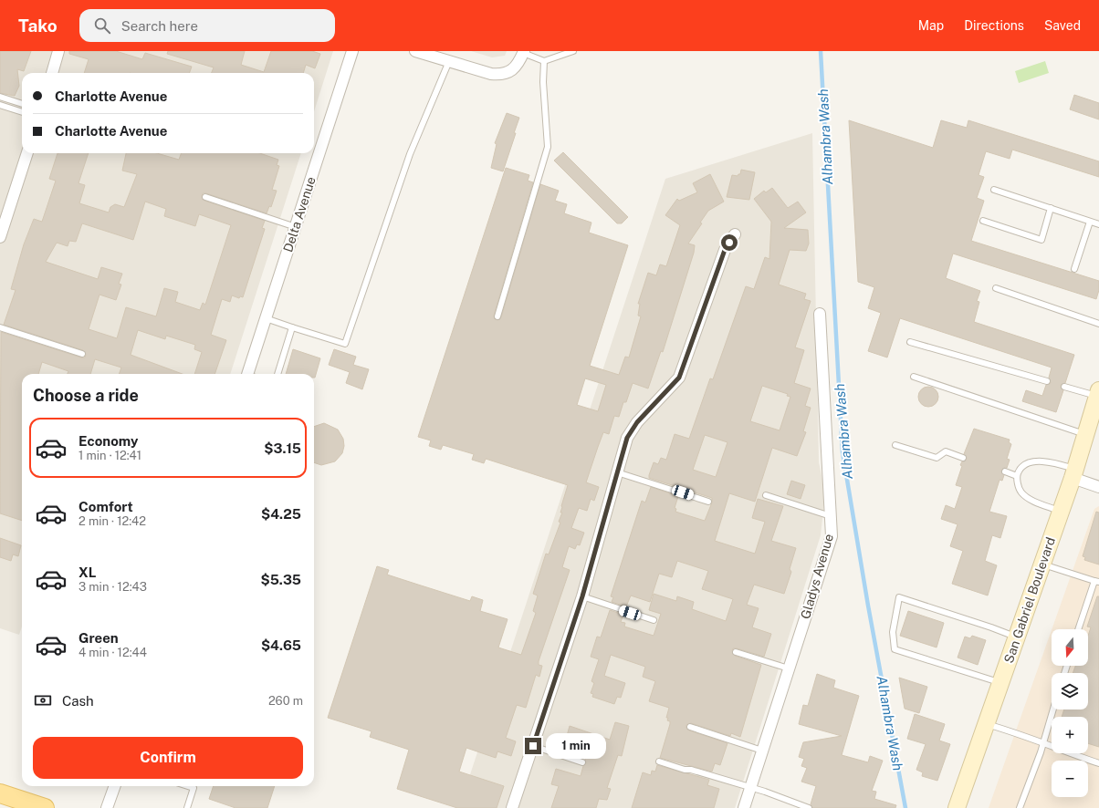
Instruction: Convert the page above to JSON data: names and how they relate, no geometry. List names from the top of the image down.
{
  "streets": {
    "main road": ["San Gabriel Boulevard"],
    "street": ["Delta Avenue", "Gladys Avenue"]
  },
  "water": ["Alhambra Wash"],
  "north": "bottom",
  "page": {
    "header": "Tako",
    "search": "Search here",
    "nav": ["Map", "Directions", "Saved"],
    "banner": ["Charlotte Avenue", "Charlotte Avenue"],
    "heading": "Choose a ride",
    "list": [
      {
        "name": "Economy",
        "note": "1 min · 12:41",
        "value": "$3.15"
      },
      {
        "name": "Comfort",
        "note": "2 min · 12:42",
        "value": "$4.25"
      },
      {
        "name": "XL",
        "note": "3 min · 12:43",
        "value": "$5.35"
      },
      {
        "name": "Green",
        "note": "4 min · 12:44",
        "value": "$4.65"
      }
    ],
    "map_buttons": ["+", "−"],
    "pay": ["Cash", "260 m"],
    "buttons": "Confirm",
    "bubble": "1 min"
  }
}
